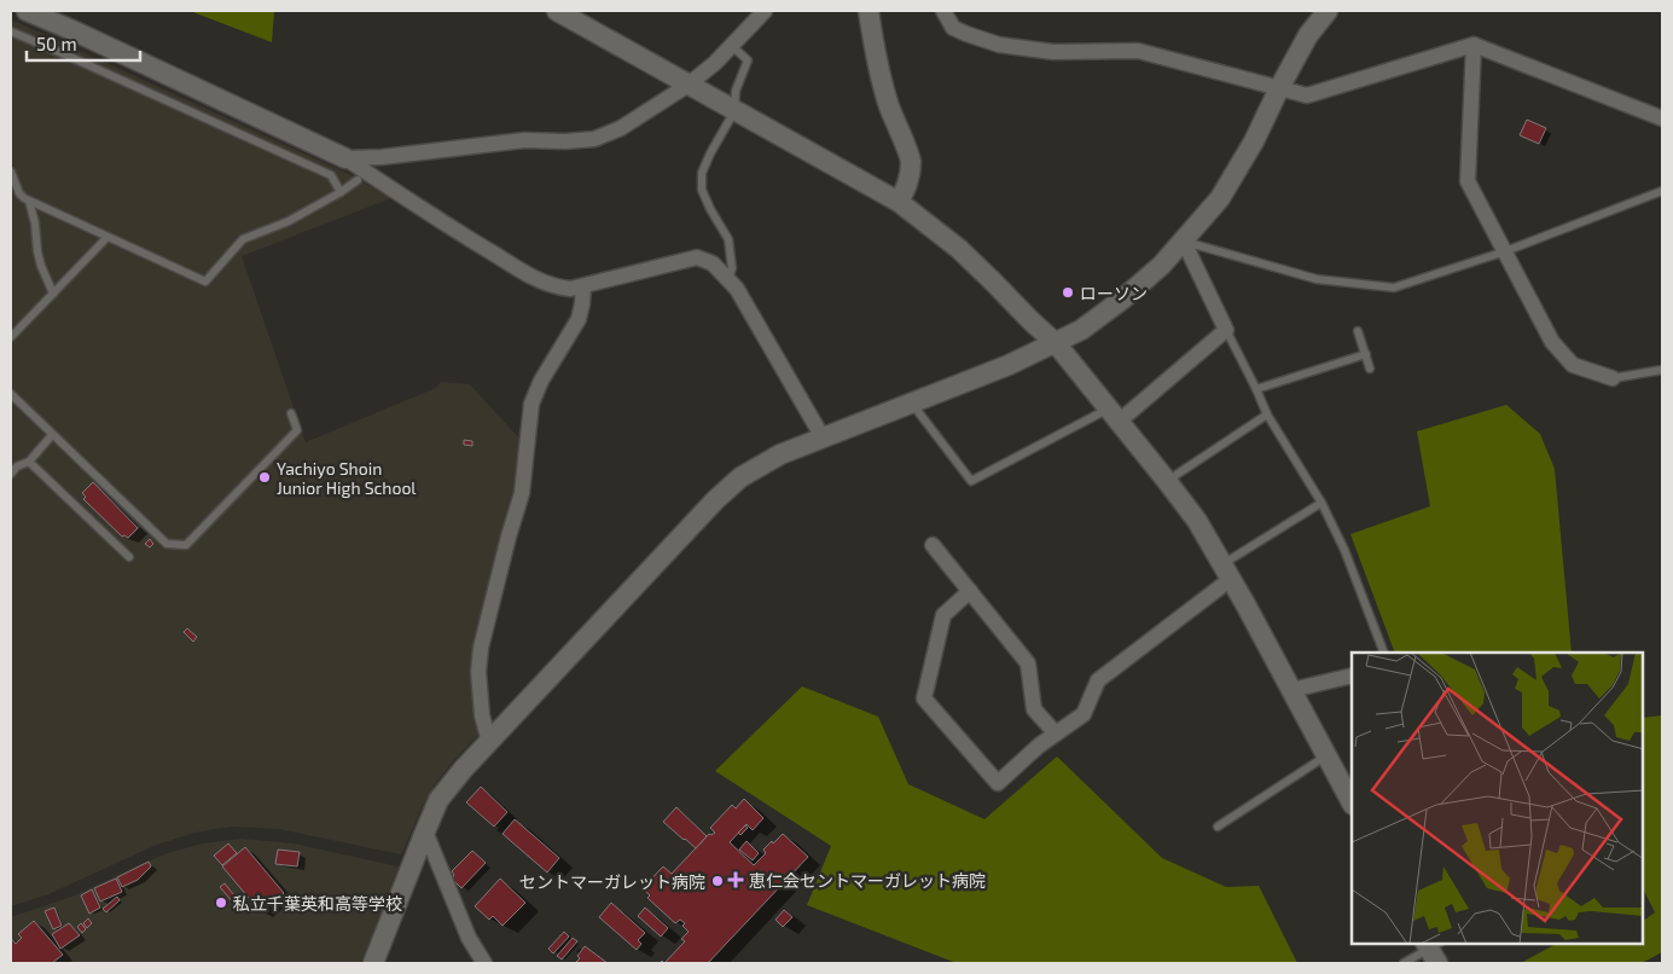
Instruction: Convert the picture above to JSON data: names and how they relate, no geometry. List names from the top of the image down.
{
  "places": {
    "other": [
      "ローソン",
      "Yachiyo Shoin Junior High School",
      "セントマーガレット病院",
      "私立千葉英和高等学校"
    ],
    "health": ["恵仁会セントマーガレット病院"]
  },
  "scale_bar": "50 m"
}
